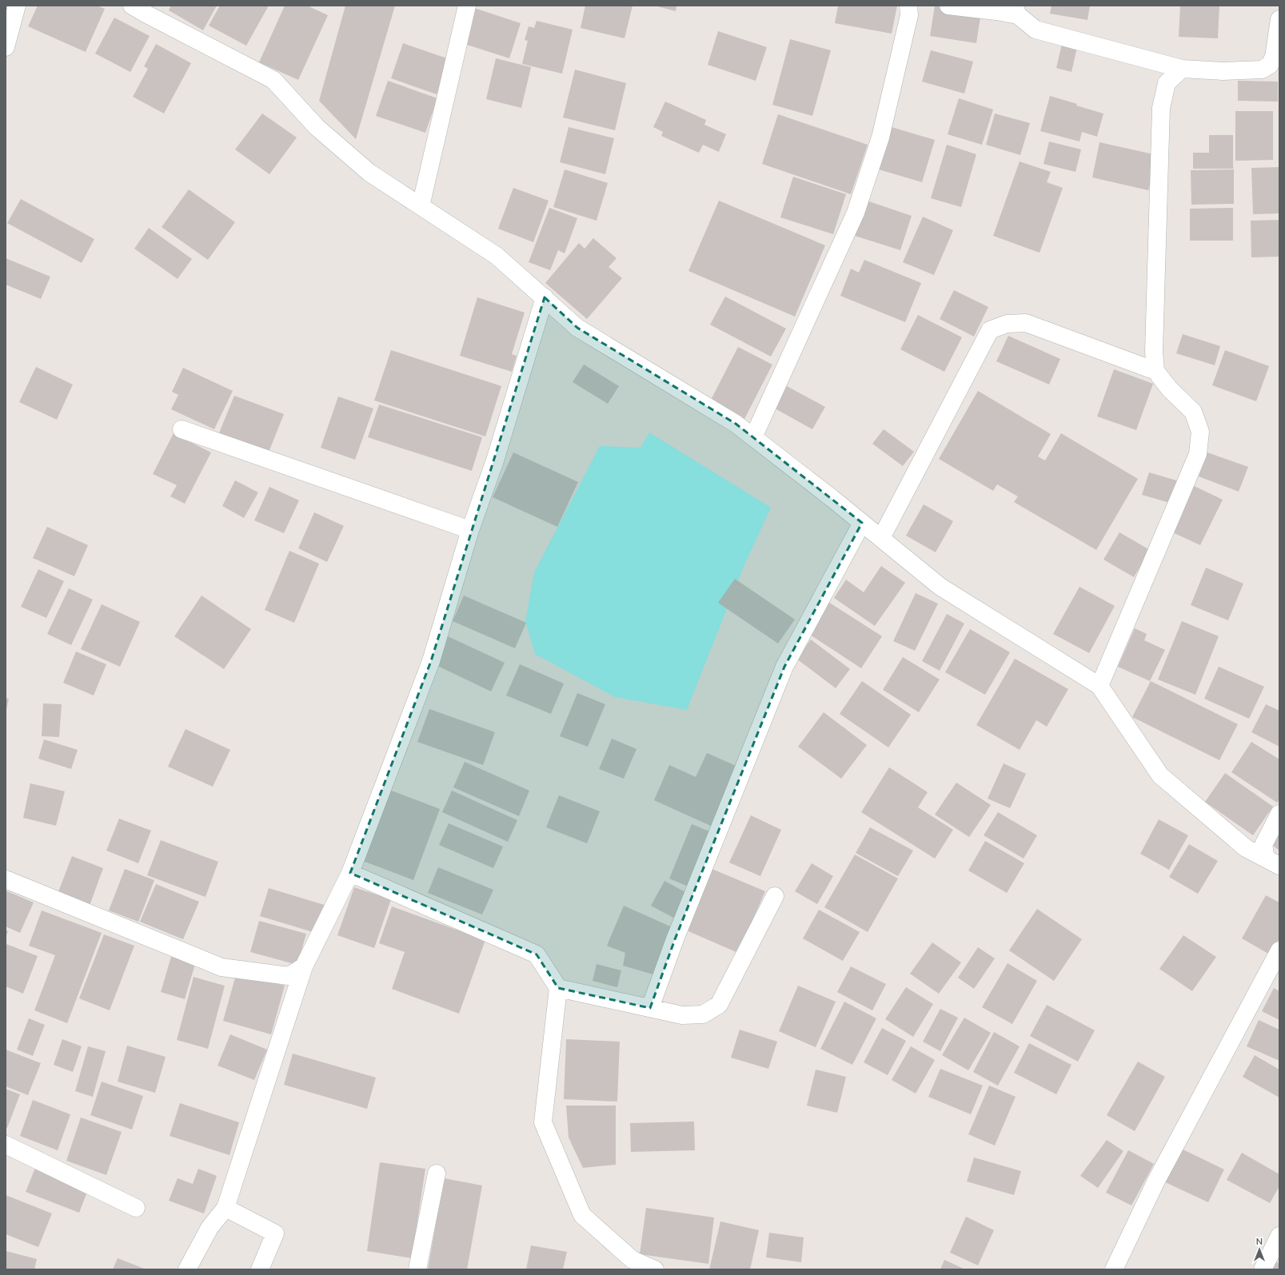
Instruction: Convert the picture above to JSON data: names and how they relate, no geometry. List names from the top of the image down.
{
  "north": "top"
}
